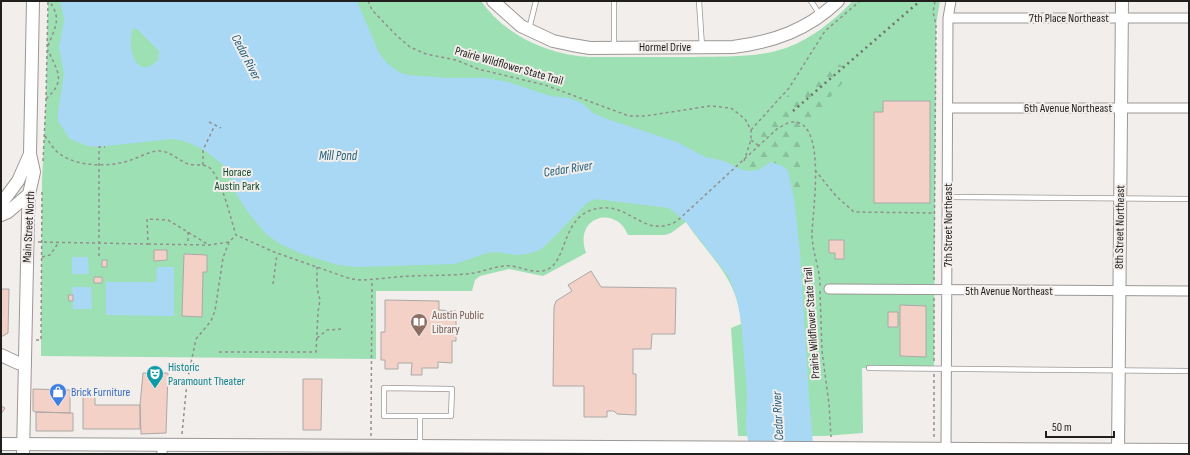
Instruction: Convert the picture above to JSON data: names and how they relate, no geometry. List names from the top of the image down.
{
  "streets": {
    "street": [
      "7th Place Northeast",
      "Hormel Drive",
      "6th Avenue Northeast",
      "7th Street Northeast",
      "Main Street North",
      "8th Street Northeast",
      "5th Avenue Northeast"
    ],
    "path": ["Prairie Wildflower State Trail"]
  },
  "crossings": [
    ["7th Place Northeast", "7th Street Northeast"],
    ["7th Place Northeast", "8th Street Northeast"],
    ["6th Avenue Northeast", "7th Street Northeast"],
    ["6th Avenue Northeast", "8th Street Northeast"],
    ["7th Street Northeast", "5th Avenue Northeast"],
    ["8th Street Northeast", "5th Avenue Northeast"]
  ],
  "water": ["Cedar River", "Mill Pond"],
  "parks": ["Horace Austin Park"],
  "places": {
    "library": ["Austin Public Library"],
    "theatre": ["Historic Paramount Theater"],
    "shop": ["Brick Furniture"]
  },
  "scale_bar": "50 m"
}
